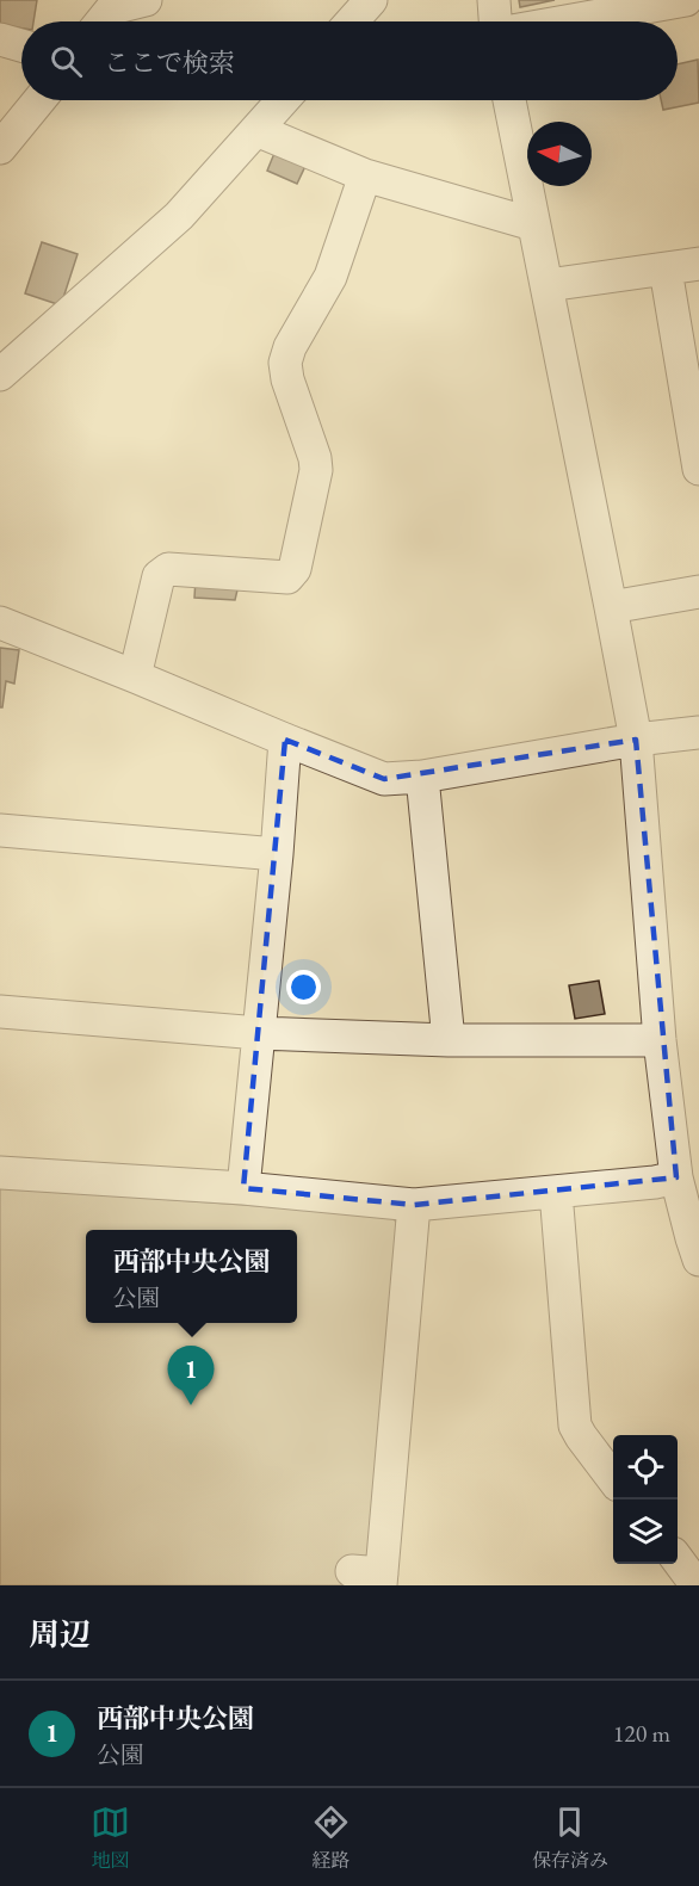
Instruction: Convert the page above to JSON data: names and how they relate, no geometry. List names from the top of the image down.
{
  "north": "left",
  "page": {
    "search": "ここで検索",
    "popup": ["西部中央公園", "公園"],
    "pins": "1",
    "heading": "周辺",
    "list": [
      {
        "mark": "1",
        "name": "西部中央公園",
        "note": "公園",
        "value": "120 m"
      }
    ],
    "nav": ["地図", "経路", "保存済み"]
  }
}
